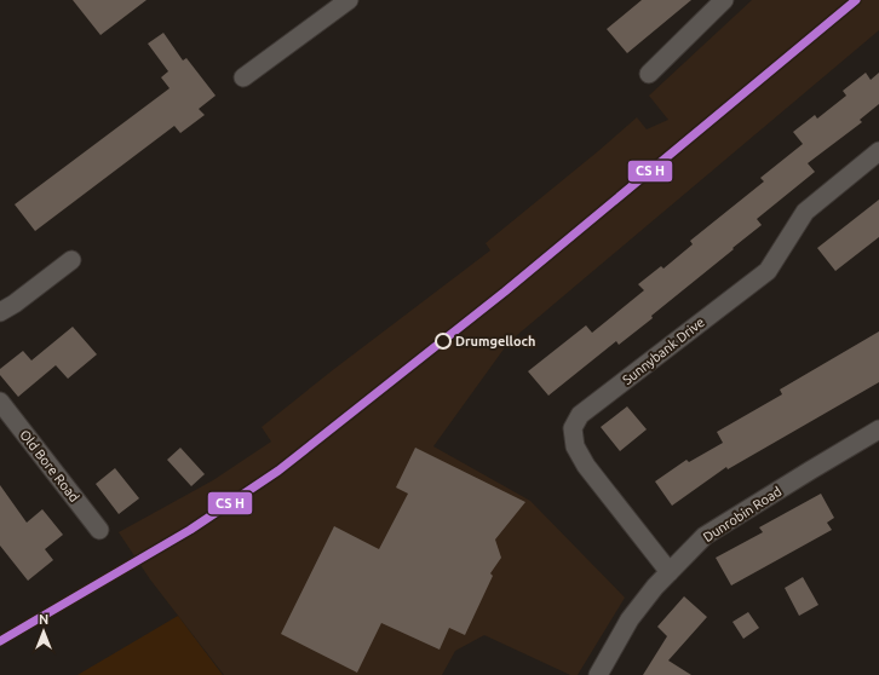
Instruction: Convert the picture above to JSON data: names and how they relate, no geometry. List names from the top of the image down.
{
  "streets": {
    "street": ["Sunnybank Drive", "Old Bore Road", "Dunrobin Road"]
  },
  "crossings": [
    ["Sunnybank Drive", "Dunrobin Road"]
  ],
  "places": ["Drumgelloch"],
  "north": "top"
}
